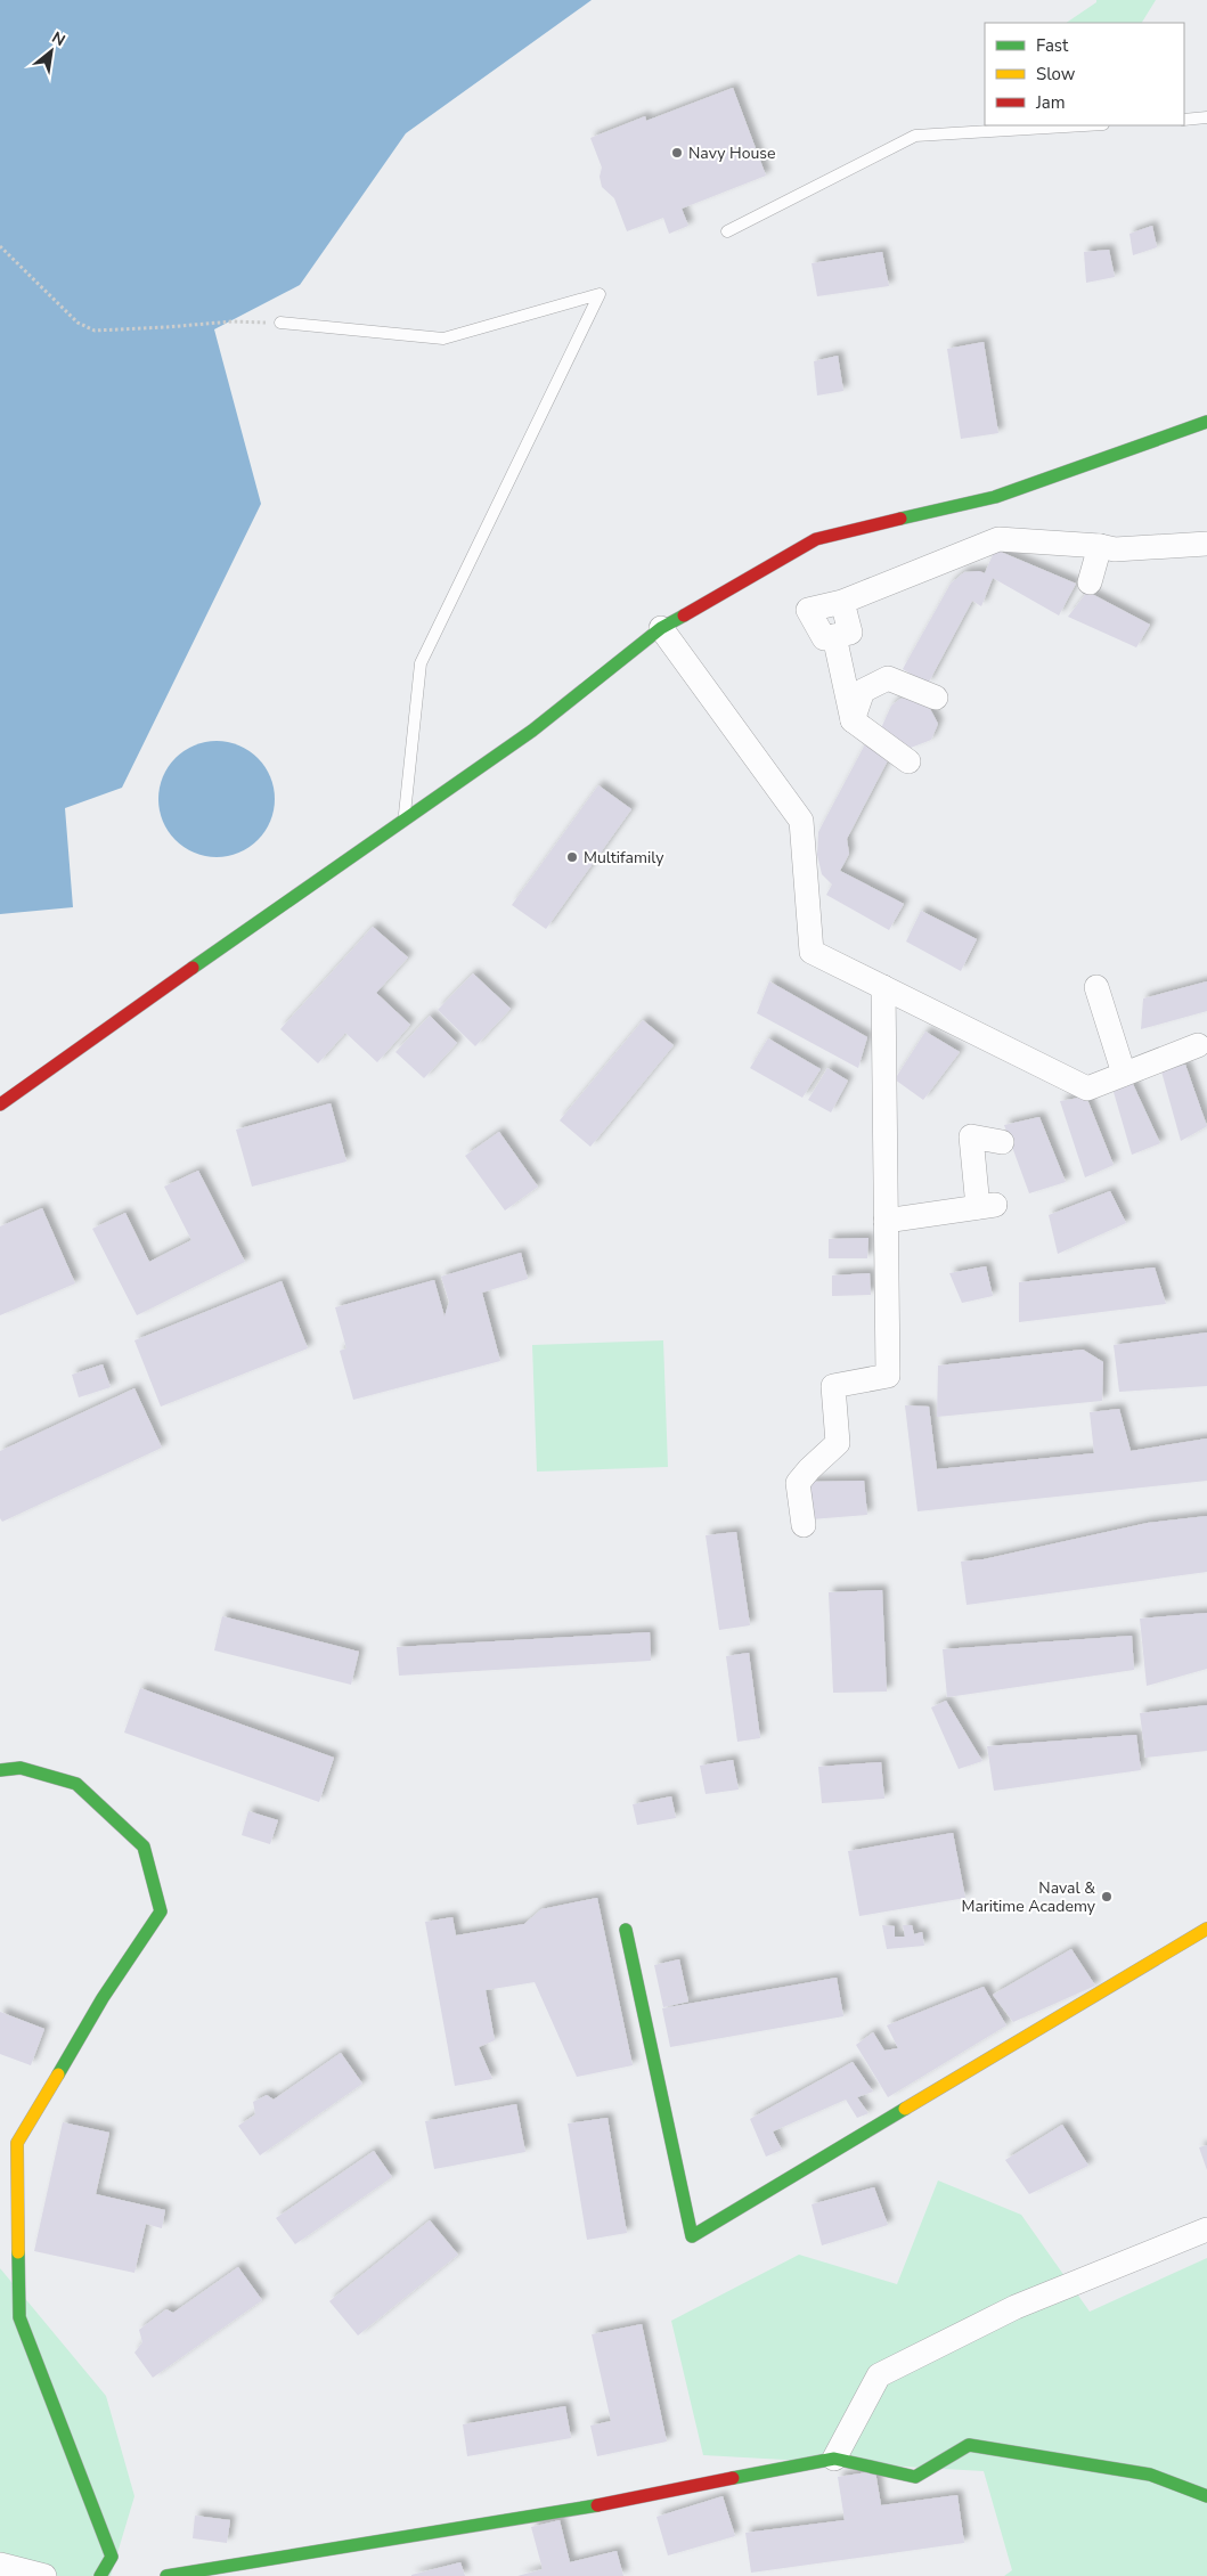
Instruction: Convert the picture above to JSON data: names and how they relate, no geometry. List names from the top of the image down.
{
  "places": ["Navy House", "Multifamily", "Naval & Maritime Academy"],
  "legend": ["Fast", "Slow", "Jam"],
  "north": "top right"
}
